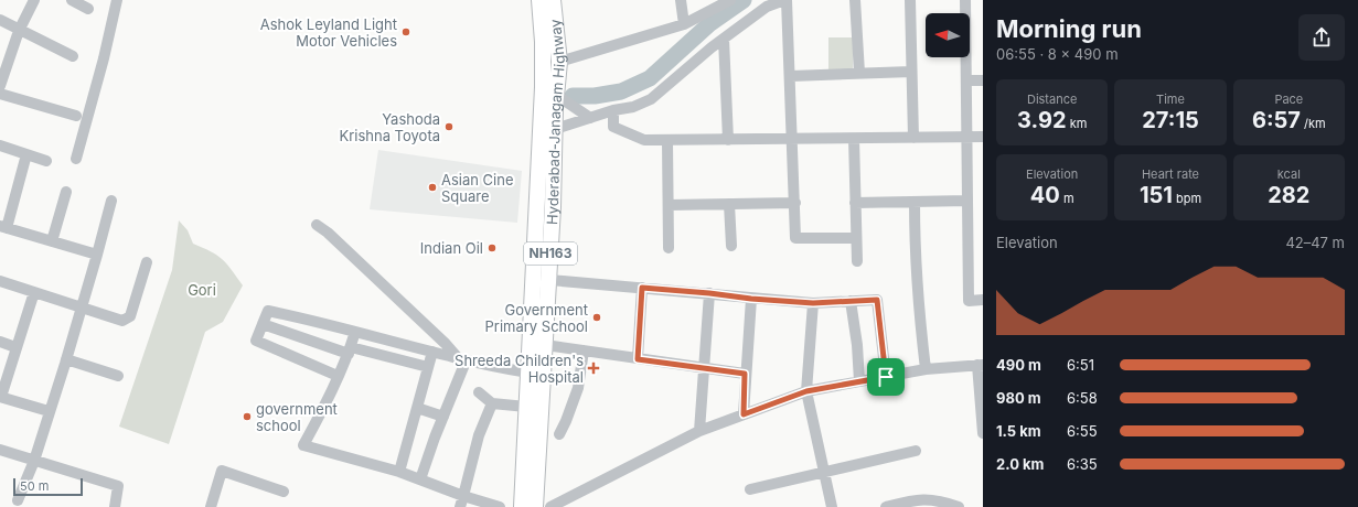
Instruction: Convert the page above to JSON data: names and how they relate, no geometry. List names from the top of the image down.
{
  "streets": {
    "highway": ["Hyderabad-Janagam Highway", "NH163"]
  },
  "parks": ["Gori"],
  "places": {
    "other": [
      "Ashok Leyland Light Motor Vehicles",
      "Yashoda Krishna Toyota",
      "Asian Cine Square",
      "Indian Oil",
      "Government Primary School",
      "government school"
    ],
    "health": ["Shreeda Children's Hospital"]
  },
  "scale_bar": "50 m",
  "north": "left",
  "page": {
    "heading": ["Morning run", "06:55 · 8 × 490 m"],
    "stats": [
      ["Distance", "3.92 km"],
      ["Time", "27:15"],
      ["Pace", "6:57 /km"],
      ["Elevation", "40 m"],
      ["Heart rate", "151 bpm"],
      ["kcal", "282"]
    ],
    "chart": ["Elevation", "42–47 m"],
    "list": [
      {
        "name": "490 m",
        "note": "6:51"
      },
      {
        "name": "980 m",
        "note": "6:58"
      },
      {
        "name": "1.5 km",
        "note": "6:55"
      },
      {
        "name": "2.0 km",
        "note": "6:35"
      }
    ],
    "scale": "50 m"
  }
}
